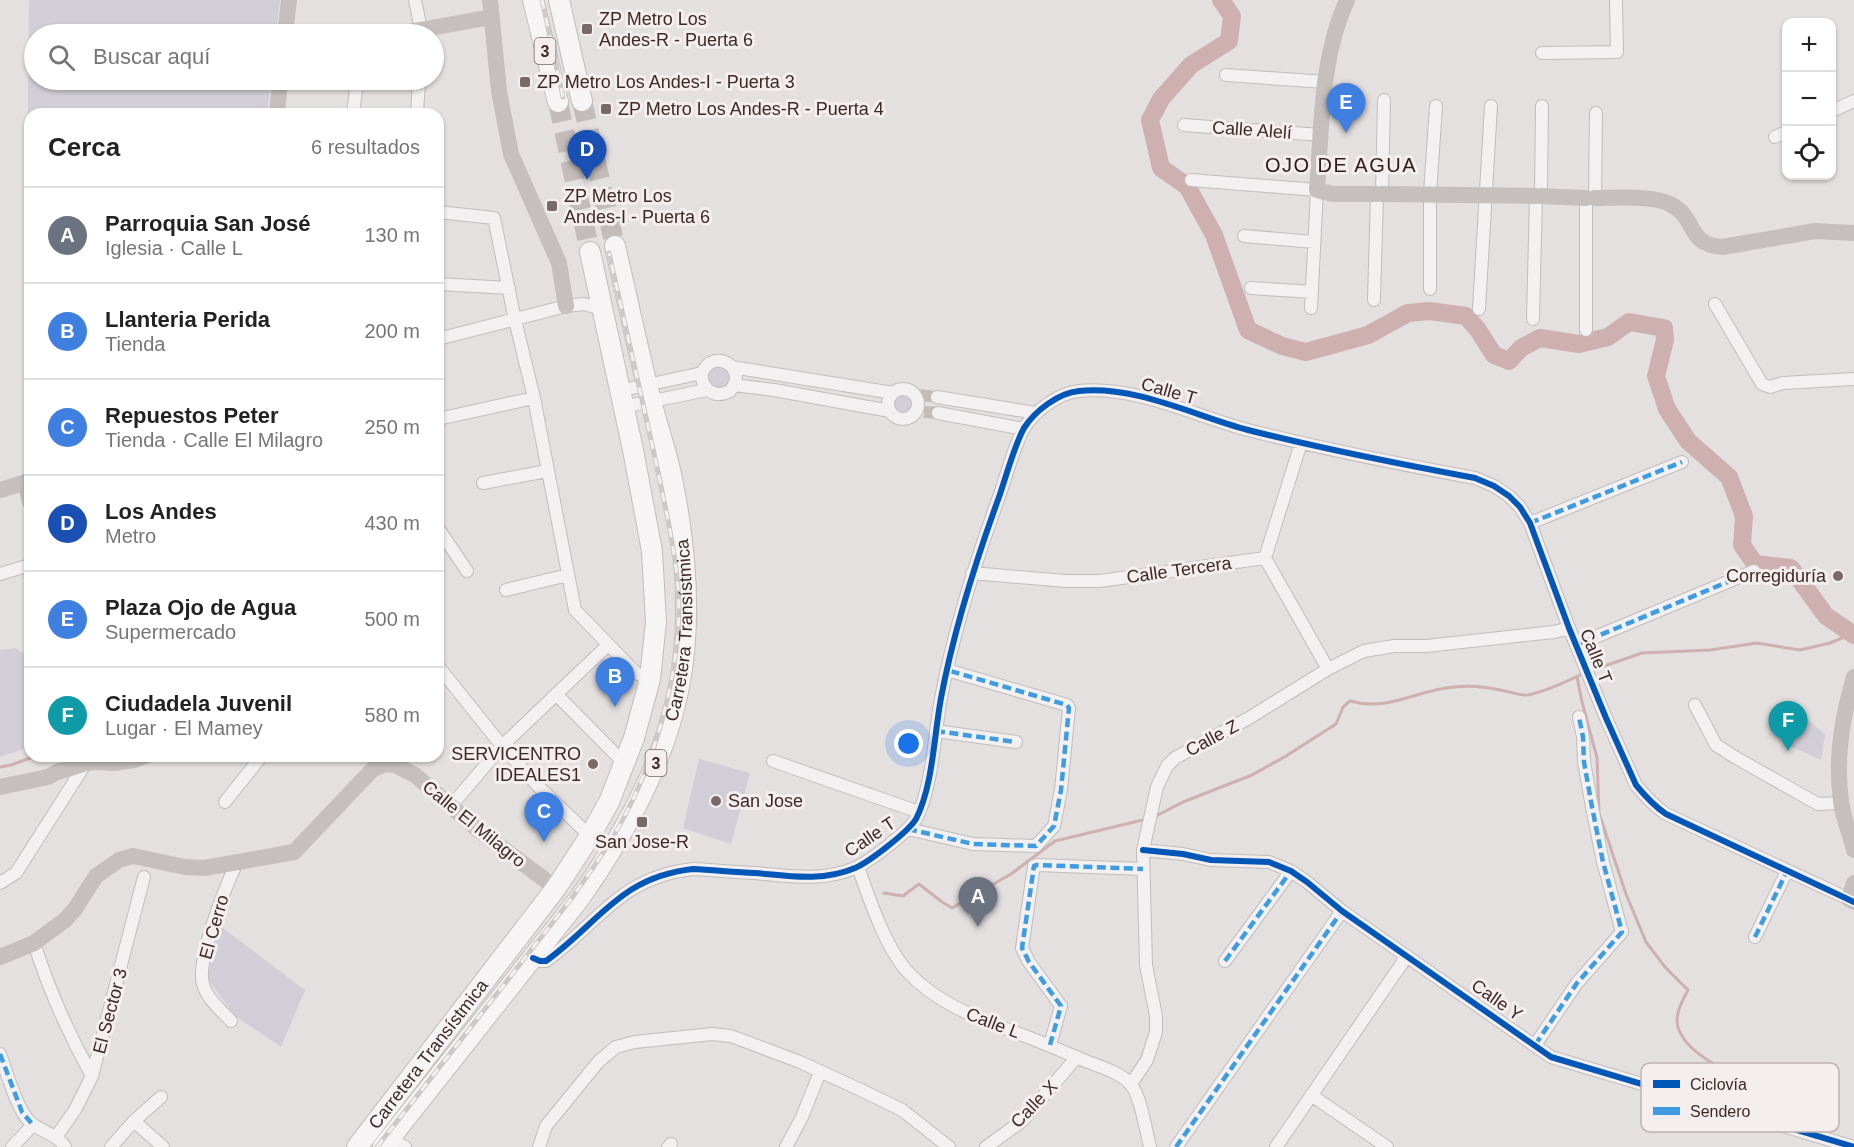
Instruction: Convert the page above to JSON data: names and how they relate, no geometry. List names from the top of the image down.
{
  "streets": {
    "main road": ["3", "Carretera Transístmica"],
    "street": [
      "Calle Alelí",
      "Calle T",
      "Calle Tercera",
      "Calle Z",
      "Calle El Milagro",
      "El Cerro",
      "Calle Y",
      "El Sector 3",
      "Calle L",
      "Calle X"
    ]
  },
  "crossings": [
    ["Calle T", "Calle Tercera"],
    ["Calle T", "Carretera Transístmica"],
    ["Calle T", "Calle Z"],
    ["Calle T", "Calle L"],
    ["Carretera Transístmica", "Calle El Milagro"],
    ["Calle Z", "Calle Y"],
    ["Calle Z", "Calle L"],
    ["Calle El Milagro", "El Cerro"],
    ["Calle L", "Calle X"]
  ],
  "districts": ["OJO DE AGUA"],
  "places": {
    "transit": [
      "ZP Metro Los Andes-R - Puerta 6",
      "ZP Metro Los Andes-I - Puerta 3",
      "ZP Metro Los Andes-R - Puerta 4",
      "ZP Metro Los Andes-I - Puerta 6",
      "San Jose-R"
    ],
    "other": ["Corregiduría", "SERVICENTRO IDEALES1", "San Jose"]
  },
  "legend": ["Ciclovía", "Sendero"],
  "page": {
    "map_buttons": ["+", "−"],
    "search": "Buscar aquí",
    "pins": [
      "E",
      "D",
      "B",
      "F",
      "C",
      "A"
    ],
    "heading": ["Cerca", "6 resultados"],
    "list": [
      {
        "mark": "A",
        "name": "Parroquia San José",
        "note": "Iglesia · Calle L",
        "value": "130 m"
      },
      {
        "mark": "B",
        "name": "Llanteria Perida",
        "note": "Tienda",
        "value": "200 m"
      },
      {
        "mark": "C",
        "name": "Repuestos Peter",
        "note": "Tienda · Calle El Milagro",
        "value": "250 m"
      },
      {
        "mark": "D",
        "name": "Los Andes",
        "note": "Metro",
        "value": "430 m"
      },
      {
        "mark": "E",
        "name": "Plaza Ojo de Agua",
        "note": "Supermercado",
        "value": "500 m"
      },
      {
        "mark": "F",
        "name": "Ciudadela Juvenil",
        "note": "Lugar · El Mamey",
        "value": "580 m"
      }
    ]
  }
}
